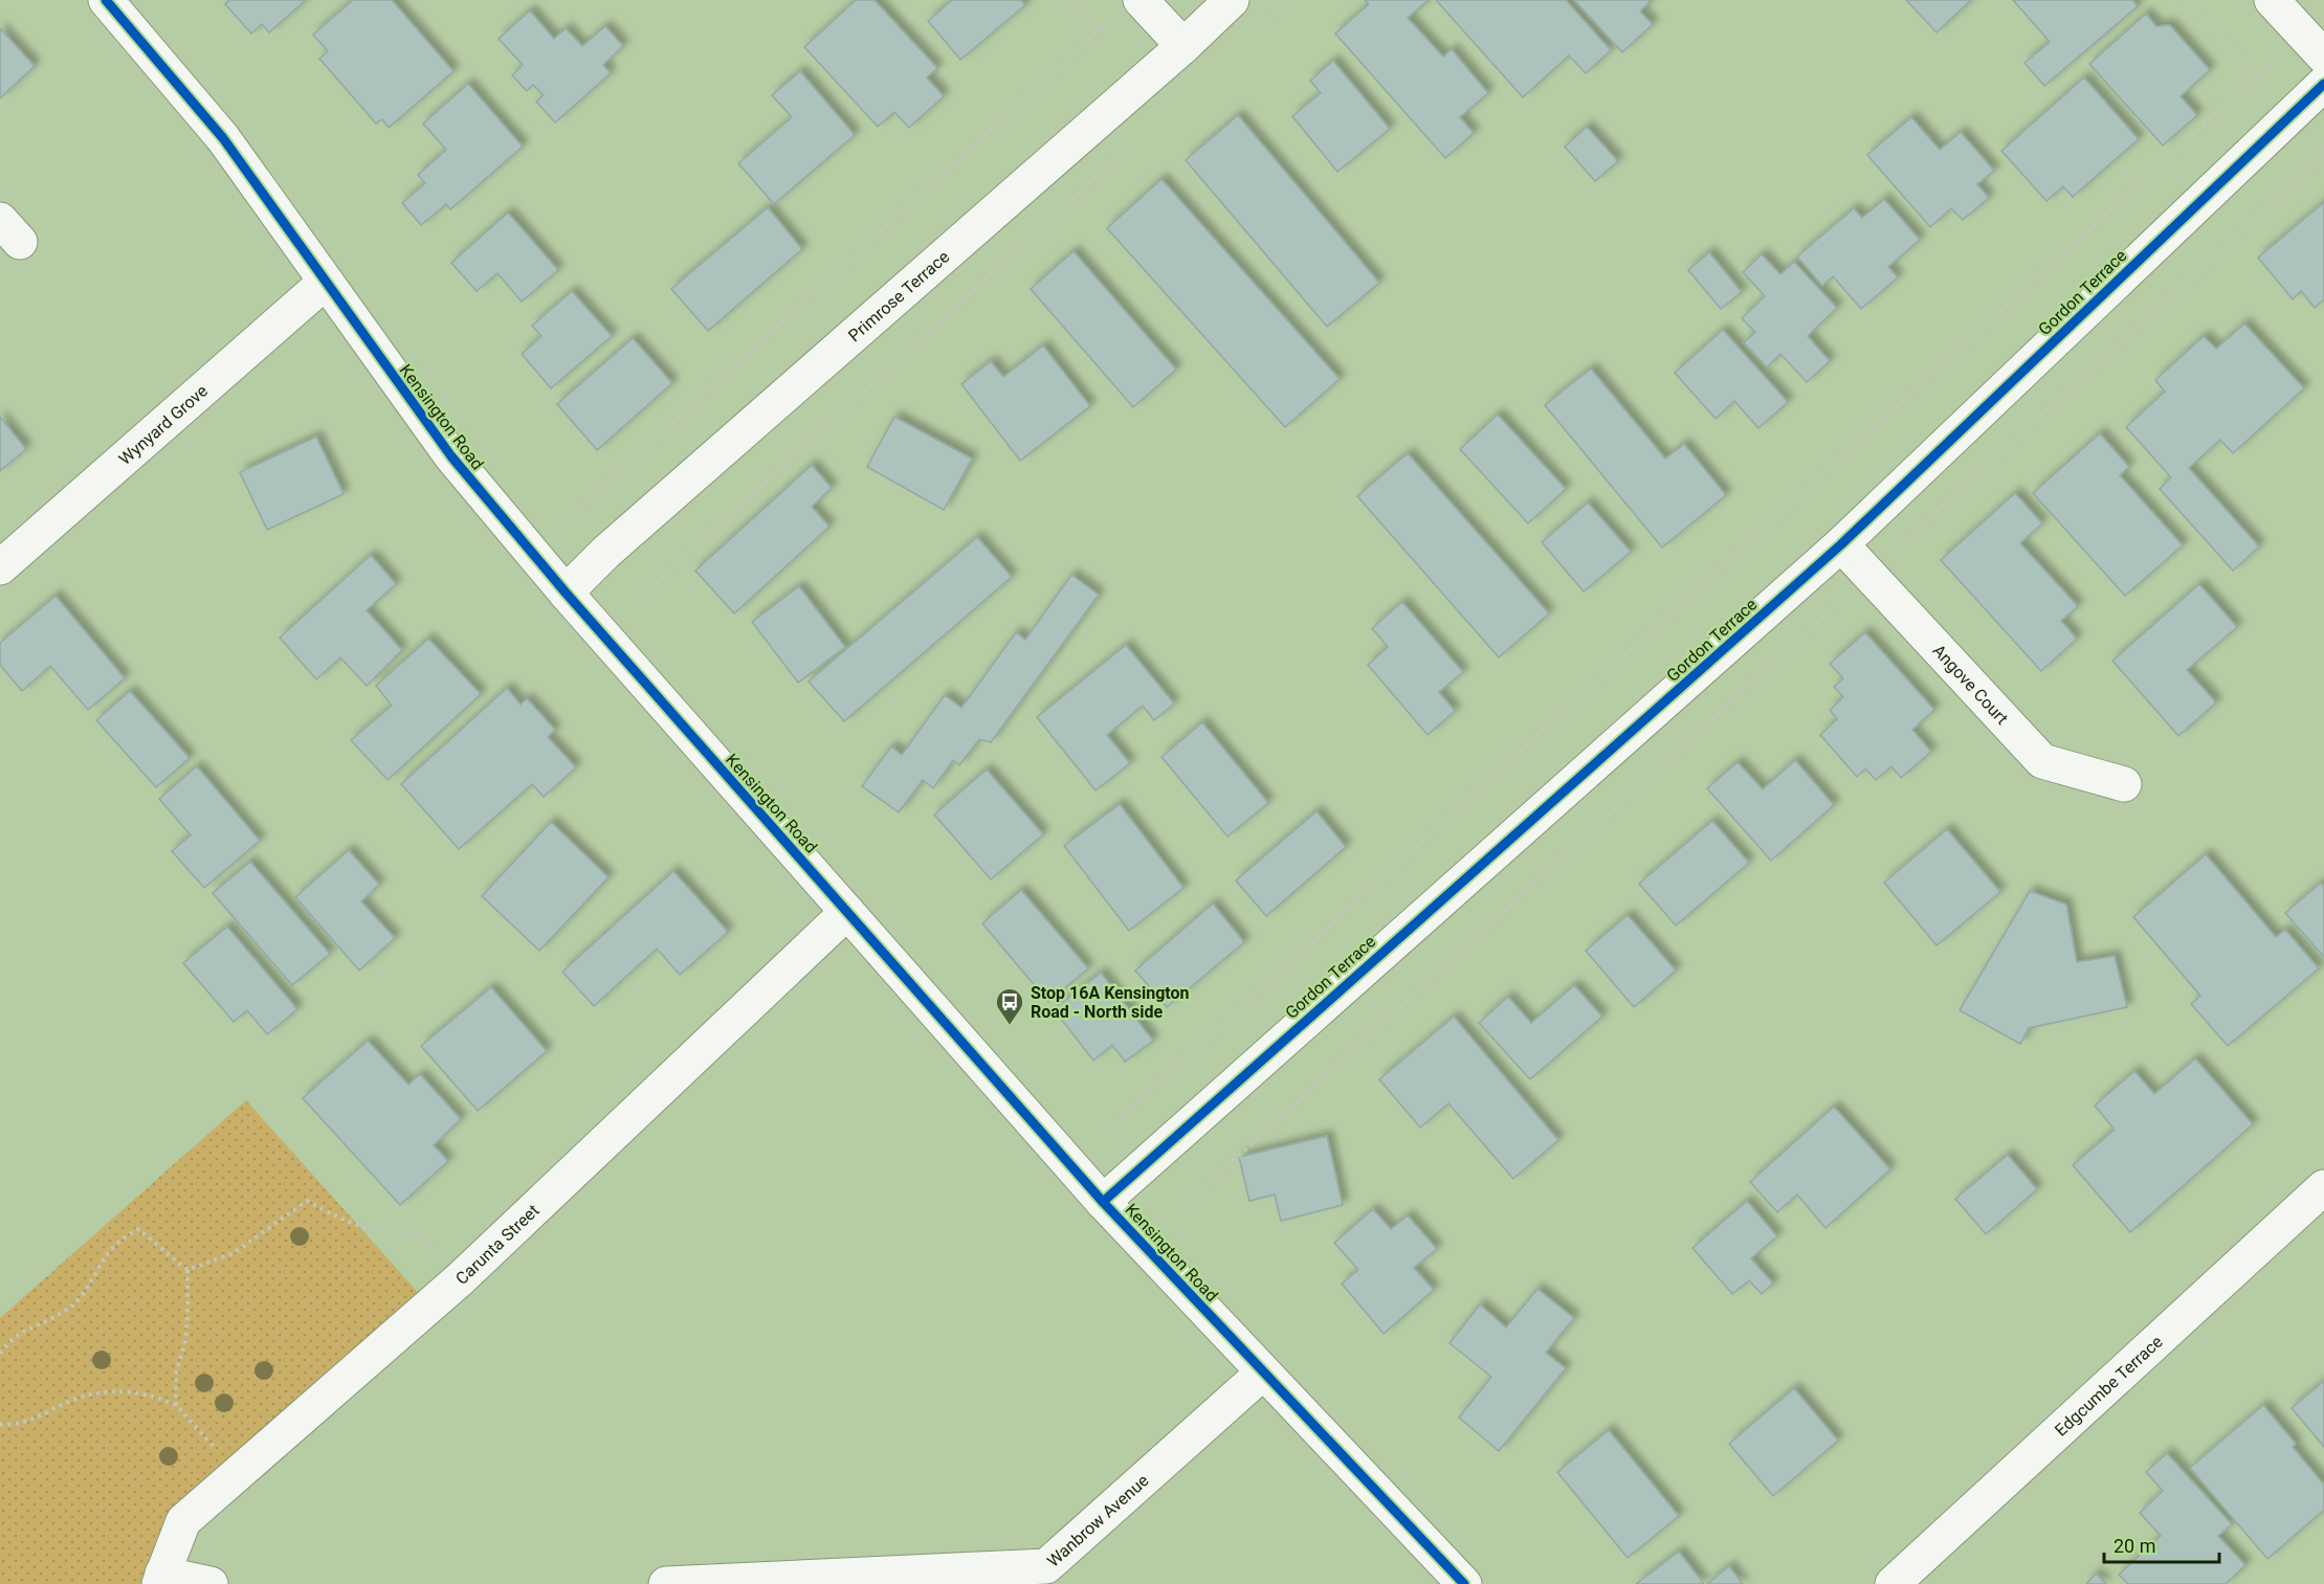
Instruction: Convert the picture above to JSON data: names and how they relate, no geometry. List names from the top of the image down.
{
  "streets": {
    "street": [
      "Gordon Terrace",
      "Primrose Terrace",
      "Kensington Road",
      "Wynyard Grove",
      "Angove Court",
      "Carunta Street",
      "Edgcumbe Terrace",
      "Wanbrow Avenue"
    ]
  },
  "crossings": [
    ["Gordon Terrace", "Kensington Road"],
    ["Gordon Terrace", "Angove Court"],
    ["Primrose Terrace", "Kensington Road"],
    ["Kensington Road", "Wynyard Grove"],
    ["Kensington Road", "Carunta Street"],
    ["Kensington Road", "Wanbrow Avenue"]
  ],
  "places": {
    "bus stop": ["Stop 16A Kensington Road - North side"]
  },
  "scale_bar": "20 m"
}
